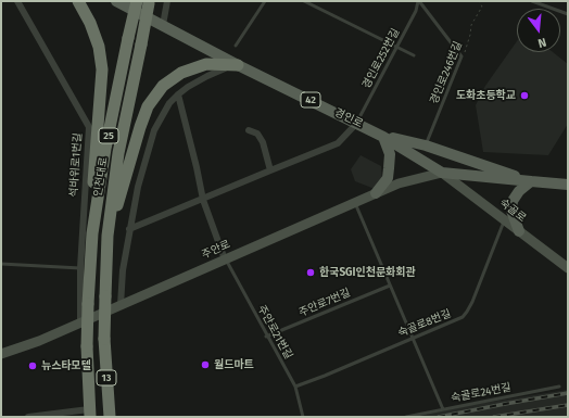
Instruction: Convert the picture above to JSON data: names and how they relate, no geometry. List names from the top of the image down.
{
  "streets": {
    "highway": ["25", "인천대로", "13"],
    "main road": [
      "42",
      "경인로",
      "숙골로",
      "주안로"
    ],
    "street": ["석바위로1번길"],
    "lane": [
      "경인로252번길",
      "경인로246번길",
      "주안로7번길",
      "숙골로8번길",
      "주안로21번길",
      "숙골로24번길"
    ]
  },
  "crossings": [
    ["경인로252번길", "경인로246번길"],
    ["경인로252번길", "경인로"],
    ["경인로", "숙골로"],
    ["경인로", "주안로"],
    ["석바위로1번길", "주안로"],
    ["숙골로", "주안로"],
    ["숙골로", "숙골로8번길"],
    ["주안로", "주안로21번길"],
    ["주안로7번길", "주안로21번길"],
    ["숙골로8번길", "주안로21번길"]
  ],
  "places": [
    "도화초등학교",
    "한국SGI인천문화회관",
    "월드마트",
    "뉴스타모텔"
  ],
  "north": "bottom"
}
